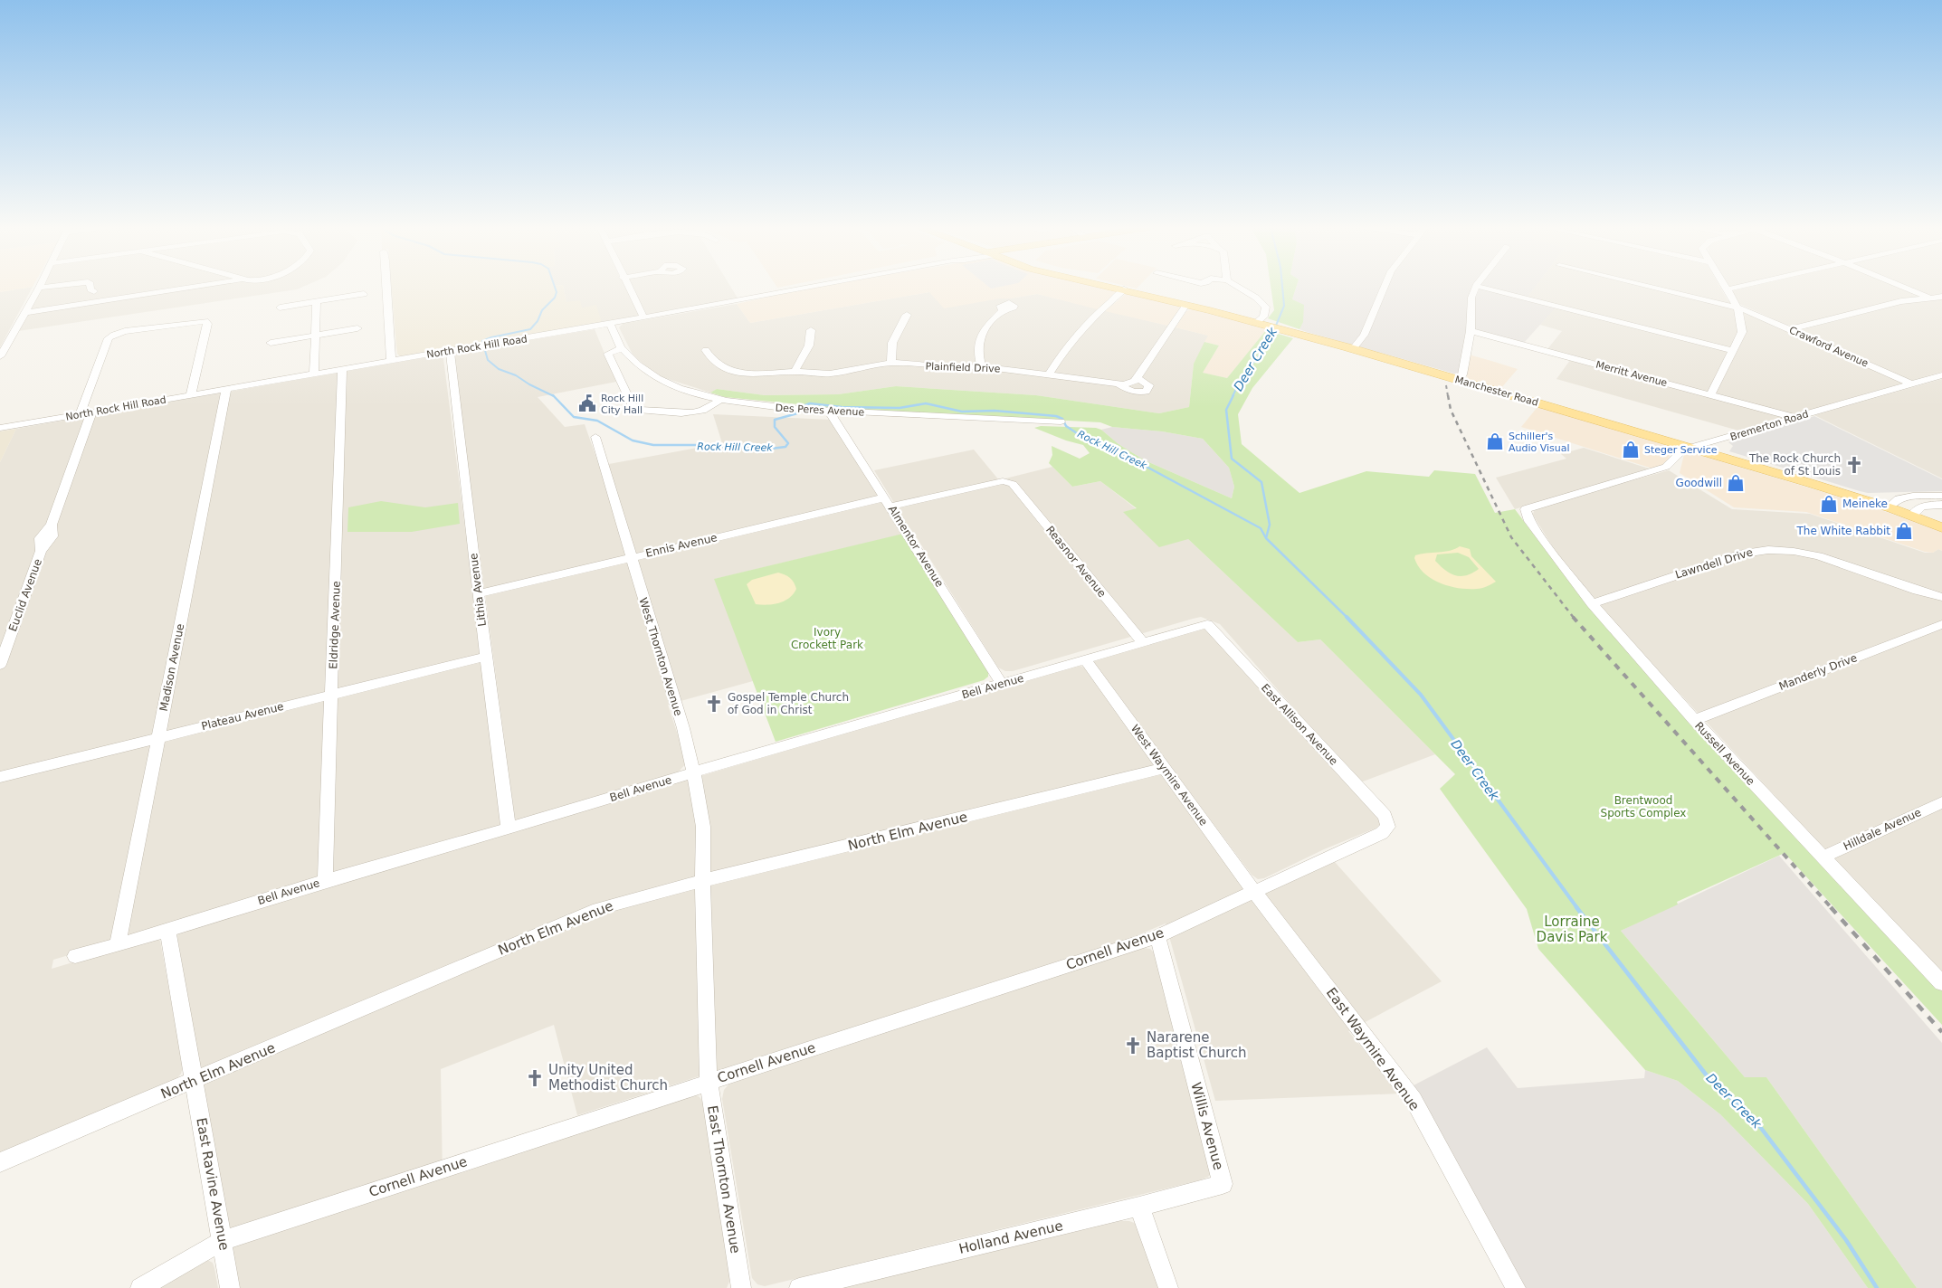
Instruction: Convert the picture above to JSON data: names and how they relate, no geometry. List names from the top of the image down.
{
  "streets": {
    "main road": ["Manchester Road"],
    "street": [
      "North Rock Hill Road",
      "Crawford Avenue",
      "Plainfield Drive",
      "Merritt Avenue",
      "Des Peres Avenue",
      "Bremerton Road",
      "Ennis Avenue",
      "Almentor Avenue",
      "Reasnor Avenue",
      "Lawndell Drive",
      "Lithia Avenue",
      "Euclid Avenue",
      "Eldridge Avenue",
      "West Thornton Avenue",
      "Madison Avenue",
      "Manderly Drive",
      "Bell Avenue",
      "Plateau Avenue",
      "East Allison Avenue",
      "Russell Avenue",
      "West Waymire Avenue",
      "Hilldale Avenue",
      "North Elm Avenue",
      "Cornell Avenue",
      "East Waymire Avenue",
      "Willis Avenue",
      "East Thornton Avenue",
      "East Ravine Avenue",
      "Holland Avenue"
    ]
  },
  "crossings": [
    ["North Rock Hill Road", "Des Peres Avenue"],
    ["North Rock Hill Road", "Lithia Avenue"],
    ["North Rock Hill Road", "Euclid Avenue"],
    ["North Rock Hill Road", "Eldridge Avenue"],
    ["North Rock Hill Road", "Madison Avenue"],
    ["Crawford Avenue", "Bremerton Road"],
    ["Merritt Avenue", "Bremerton Road"],
    ["Manchester Road", "Bremerton Road"],
    ["Des Peres Avenue", "Almentor Avenue"],
    ["Bremerton Road", "Russell Avenue"],
    ["Ennis Avenue", "Almentor Avenue"],
    ["Ennis Avenue", "Reasnor Avenue"],
    ["Ennis Avenue", "Lithia Avenue"],
    ["Ennis Avenue", "West Thornton Avenue"],
    ["Almentor Avenue", "Bell Avenue"],
    ["Reasnor Avenue", "Bell Avenue"],
    ["Lawndell Drive", "Russell Avenue"],
    ["Lithia Avenue", "Bell Avenue"],
    ["Lithia Avenue", "Plateau Avenue"],
    ["Eldridge Avenue", "Bell Avenue"],
    ["Eldridge Avenue", "Plateau Avenue"],
    ["West Thornton Avenue", "Bell Avenue"],
    ["West Thornton Avenue", "North Elm Avenue"],
    ["West Thornton Avenue", "East Thornton Avenue"],
    ["Madison Avenue", "Bell Avenue"],
    ["Madison Avenue", "Plateau Avenue"],
    ["Manderly Drive", "Russell Avenue"],
    ["Bell Avenue", "East Allison Avenue"],
    ["Bell Avenue", "West Waymire Avenue"],
    ["Bell Avenue", "East Ravine Avenue"],
    ["East Allison Avenue", "Cornell Avenue"],
    ["Russell Avenue", "Hilldale Avenue"],
    ["West Waymire Avenue", "North Elm Avenue"],
    ["West Waymire Avenue", "Cornell Avenue"],
    ["West Waymire Avenue", "East Waymire Avenue"],
    ["North Elm Avenue", "East Thornton Avenue"],
    ["North Elm Avenue", "East Ravine Avenue"],
    ["Cornell Avenue", "East Waymire Avenue"],
    ["Cornell Avenue", "Willis Avenue"],
    ["Cornell Avenue", "East Thornton Avenue"],
    ["Cornell Avenue", "East Ravine Avenue"],
    ["Willis Avenue", "Holland Avenue"]
  ],
  "water": ["Deer Creek", "Rock Hill Creek"],
  "parks": ["Ivory Crockett Park", "Brentwood Sports Complex", "Lorraine Davis Park"],
  "places": {
    "public building": ["Rock Hill City Hall"],
    "shop": [
      "Schiller's Audio Visual",
      "Steger Service",
      "Goodwill",
      "Meineke",
      "The White Rabbit"
    ],
    "church": [
      "The Rock Church of St Louis",
      "Gospel Temple Church of God in Christ",
      "Nararene Baptist Church",
      "Unity United Methodist Church"
    ]
  }
}
